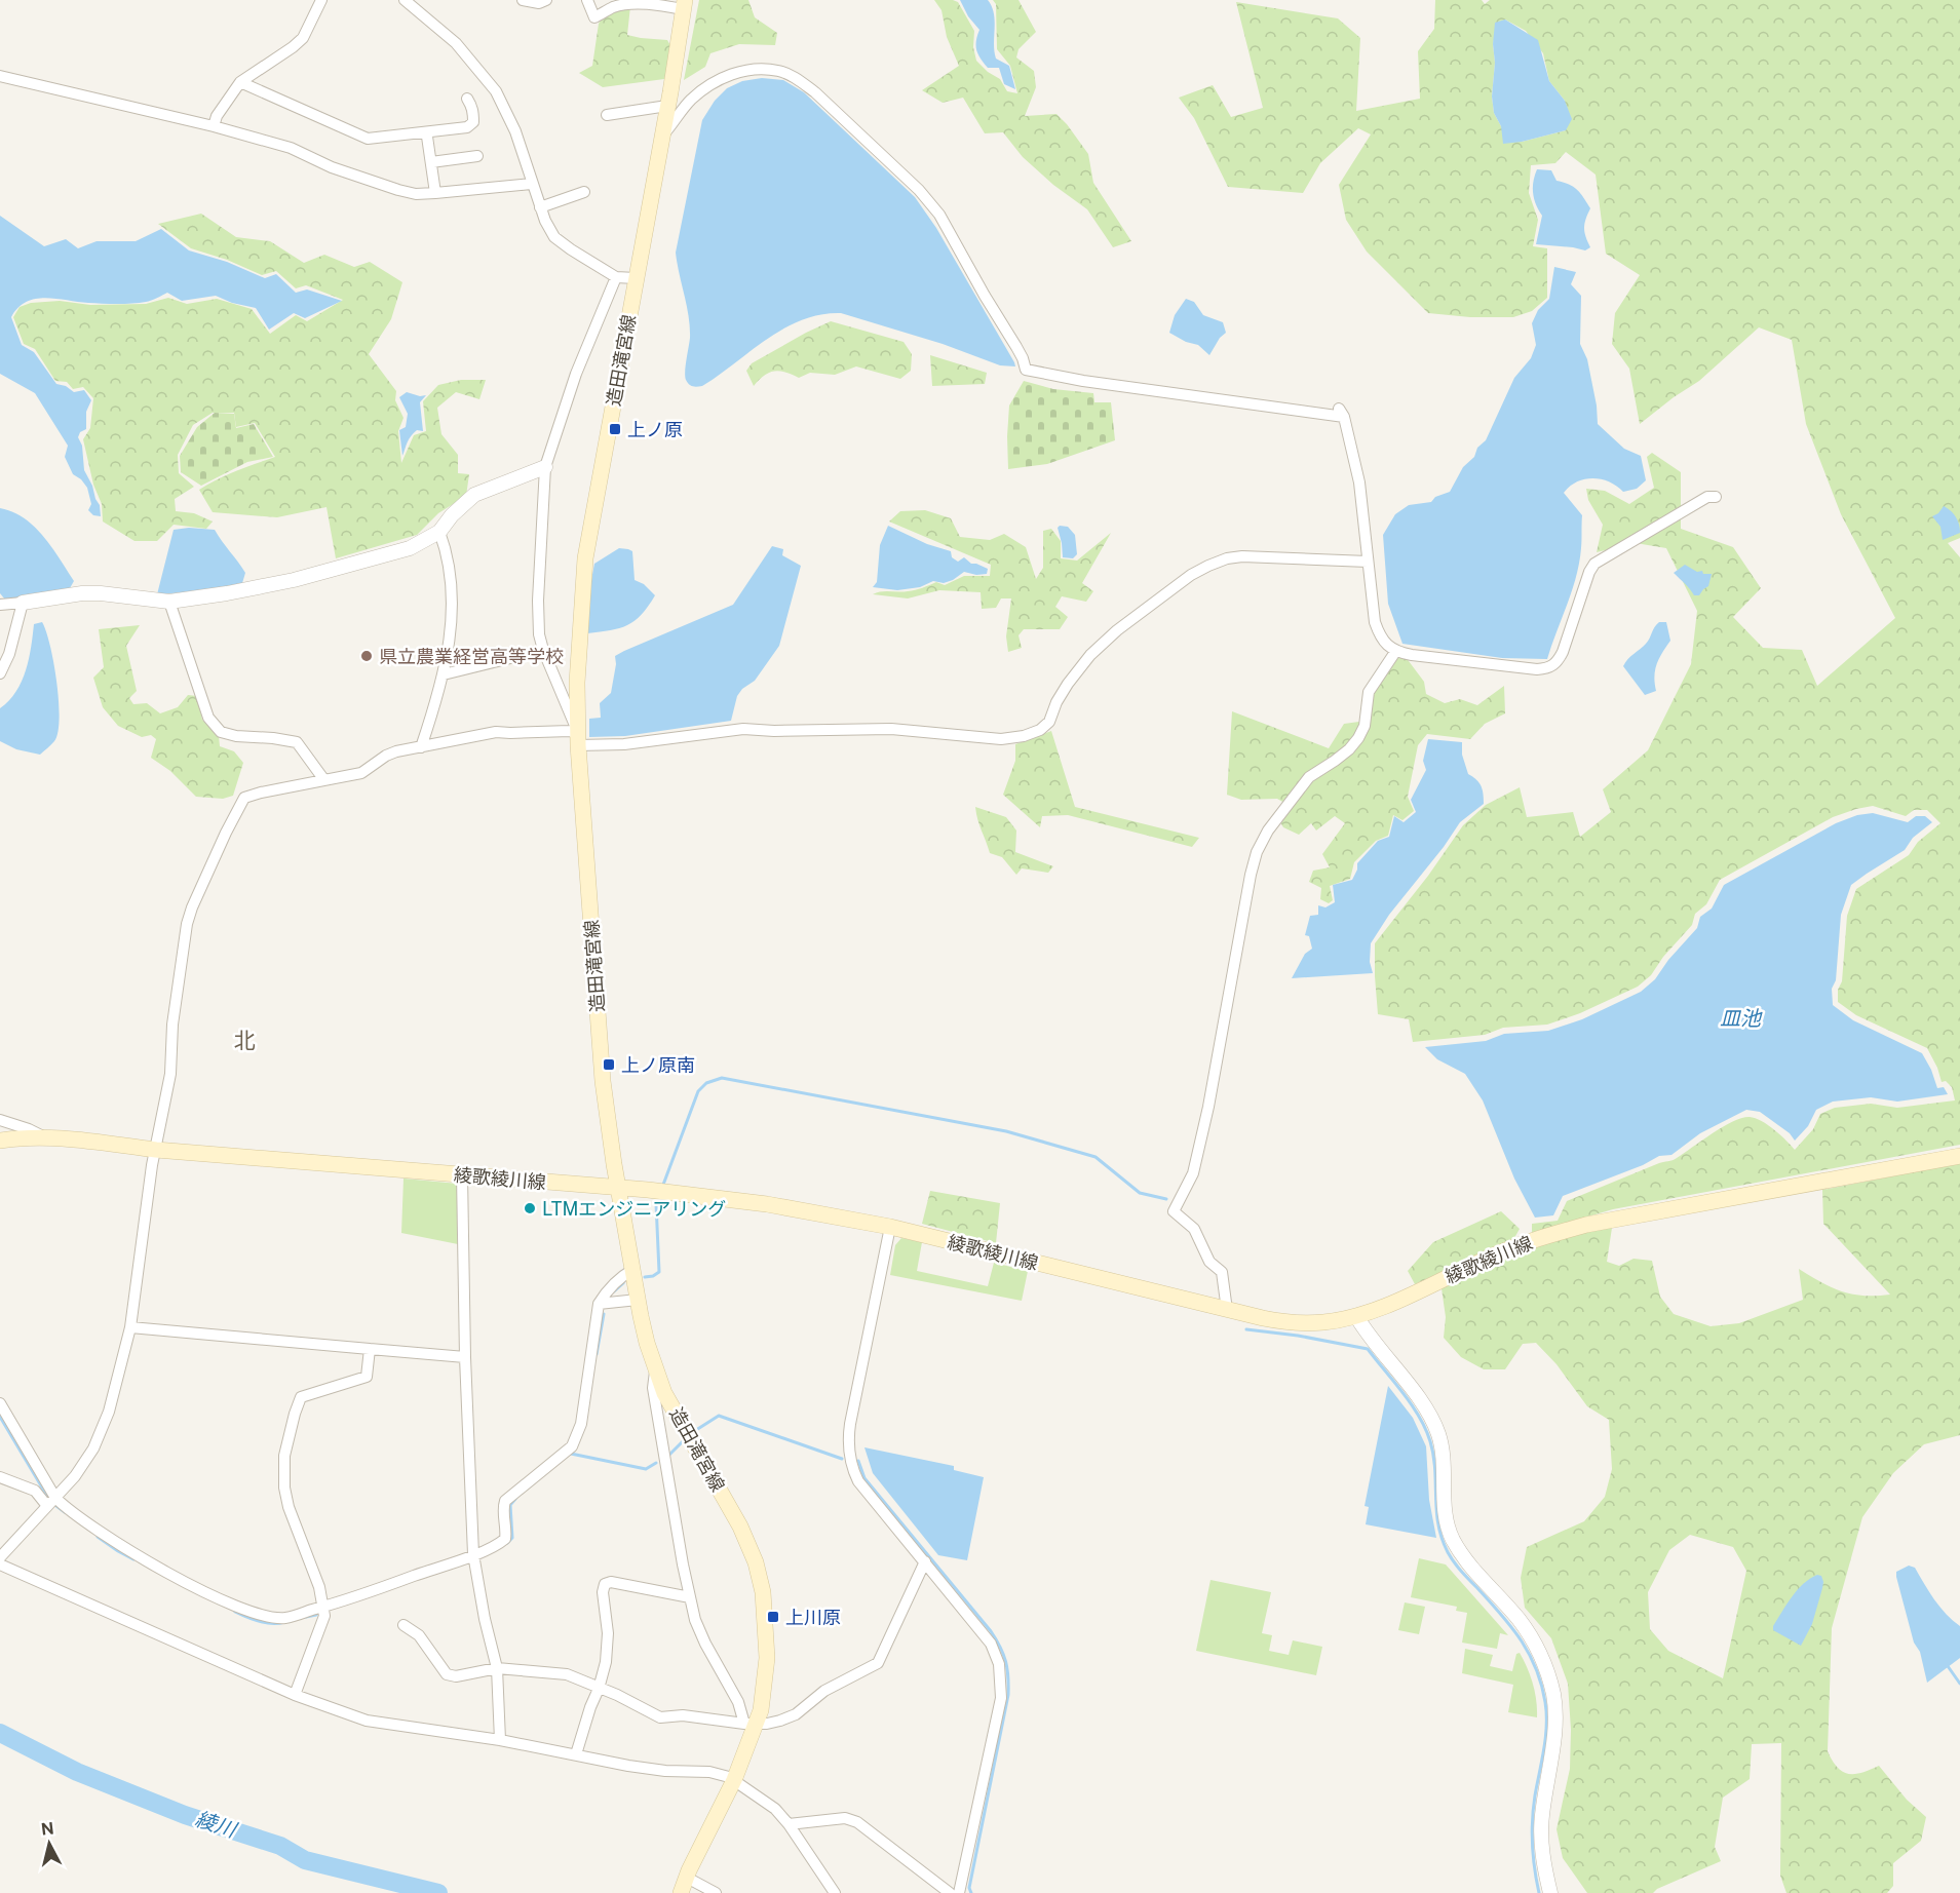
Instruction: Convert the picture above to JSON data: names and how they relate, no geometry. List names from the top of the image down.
{
  "streets": {
    "main road": ["造田滝宮線", "綾歌綾川線"]
  },
  "crossings": [
    ["造田滝宮線", "綾歌綾川線"]
  ],
  "districts": ["北"],
  "water": ["皿池", "綾川"],
  "places": {
    "transit": ["上ノ原", "上ノ原南", "上川原"],
    "other": ["県立農業経営高等学校", "LTMエンジニアリング"]
  },
  "north": "top"
}
